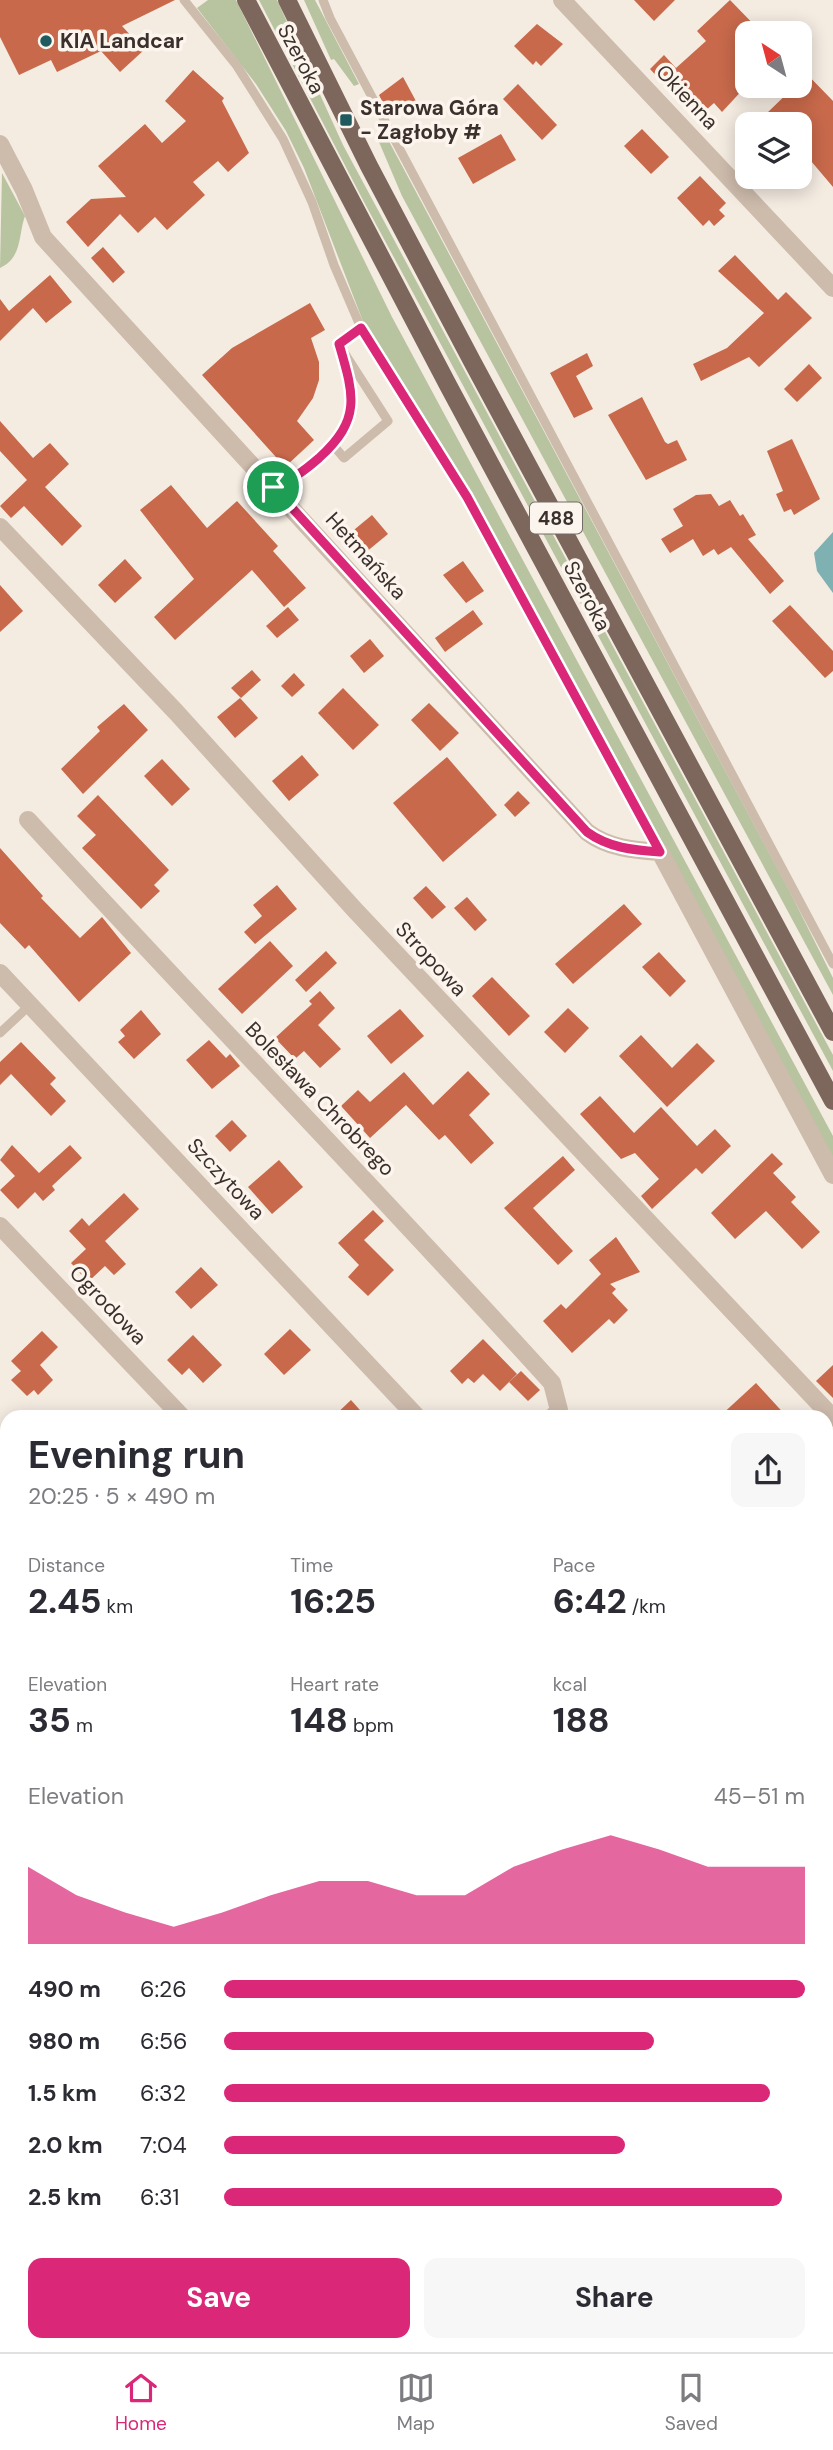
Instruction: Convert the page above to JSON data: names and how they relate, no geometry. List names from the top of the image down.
{
  "streets": {
    "main road": ["Szeroka", "488"],
    "street": [
      "Okienna",
      "Hetmańska",
      "Stropowa",
      "Bolesława Chrobrego",
      "Szczytowa",
      "Ogrodowa"
    ]
  },
  "places": {
    "other": ["KIA Landcar"],
    "transit": ["Starowa Góra - Zagłoby #"]
  },
  "north": "top left",
  "page": {
    "heading": ["Evening run", "20:25 · 5 × 490 m"],
    "stats": [
      ["Distance", "2.45 km"],
      ["Time", "16:25"],
      ["Pace", "6:42 /km"],
      ["Elevation", "35 m"],
      ["Heart rate", "148 bpm"],
      ["kcal", "188"]
    ],
    "chart": ["Elevation", "45–51 m"],
    "list": [
      {
        "name": "490 m",
        "note": "6:26"
      },
      {
        "name": "980 m",
        "note": "6:56"
      },
      {
        "name": "1.5 km",
        "note": "6:32"
      },
      {
        "name": "2.0 km",
        "note": "7:04"
      },
      {
        "name": "2.5 km",
        "note": "6:31"
      }
    ],
    "buttons": ["Save", "Share"],
    "tabs": ["Home", "Map", "Saved"]
  }
}
